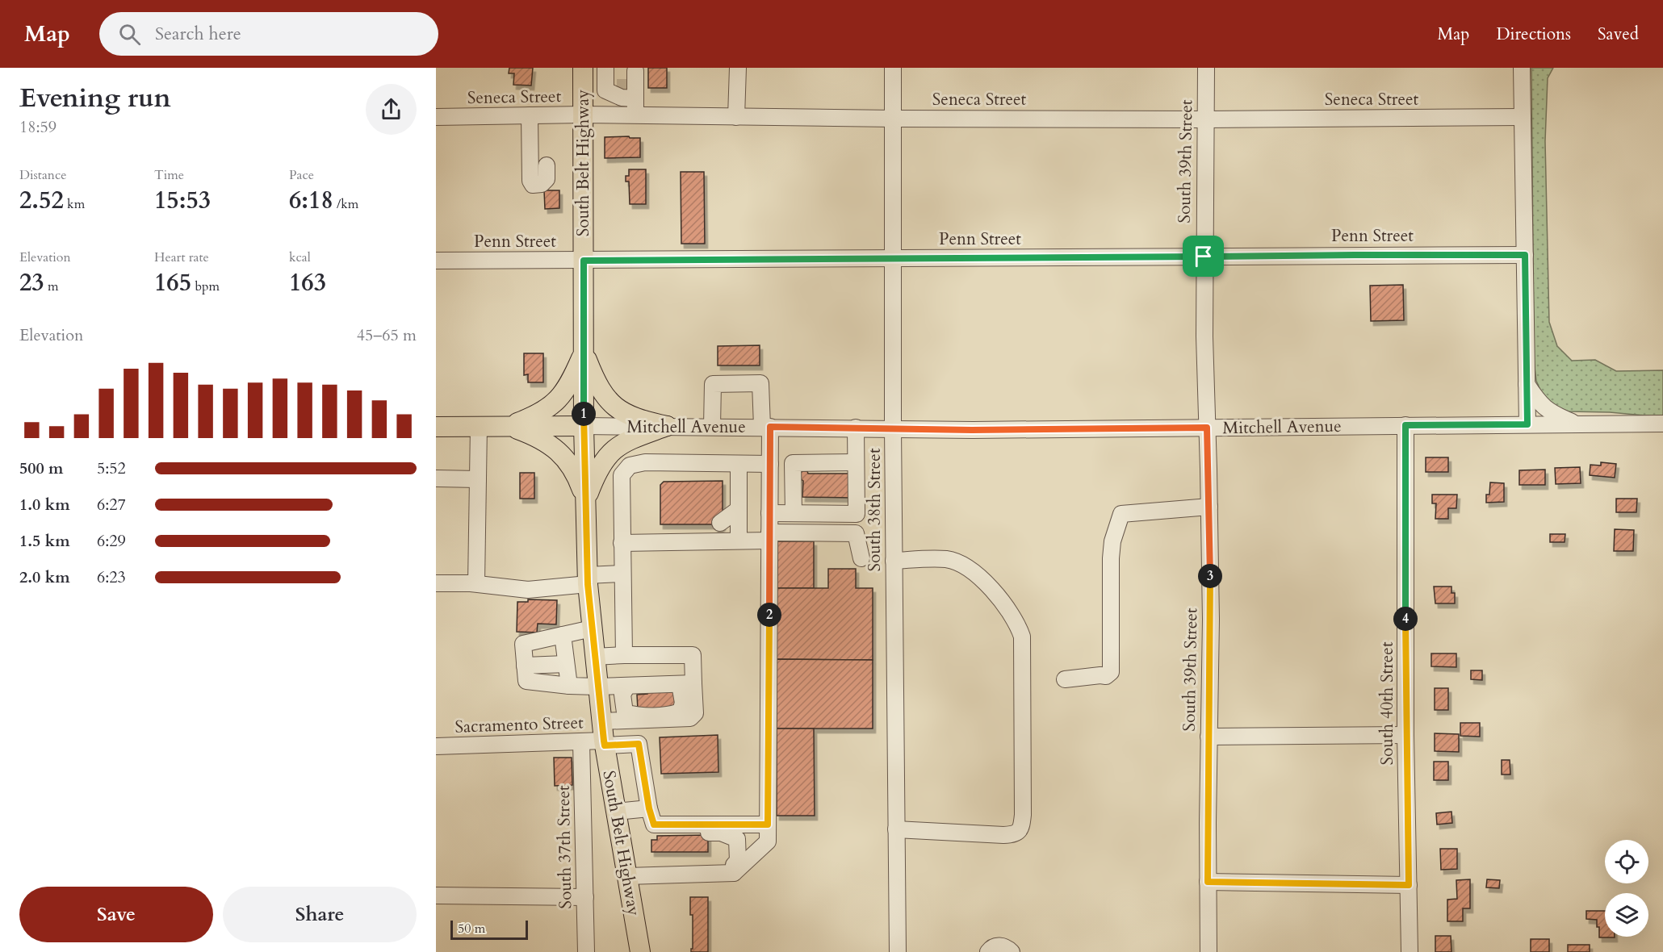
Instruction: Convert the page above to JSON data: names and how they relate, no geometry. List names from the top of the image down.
{
  "streets": {
    "main road": ["South Belt Highway", "Mitchell Avenue"],
    "street": [
      "Seneca Street",
      "South 39th Street",
      "Penn Street",
      "South 38th Street",
      "South 40th Street",
      "Sacramento Street",
      "South 37th Street"
    ]
  },
  "crossings": [
    ["Seneca Street", "South 39th Street"],
    ["Seneca Street", "South Belt Highway"],
    ["Seneca Street", "South 38th Street"],
    ["South 39th Street", "Penn Street"],
    ["South 39th Street", "Mitchell Avenue"],
    ["South Belt Highway", "Penn Street"],
    ["South Belt Highway", "Mitchell Avenue"],
    ["South Belt Highway", "Sacramento Street"],
    ["Penn Street", "South 38th Street"],
    ["Mitchell Avenue", "South 38th Street"],
    ["Mitchell Avenue", "South 40th Street"],
    ["Sacramento Street", "South 37th Street"]
  ],
  "scale_bar": "50 m",
  "page": {
    "header": "Map",
    "search": "Search here",
    "nav": ["Map", "Directions", "Saved"],
    "heading": ["Evening run", "18:59"],
    "stats": [
      ["Distance", "2.52 km"],
      ["Time", "15:53"],
      ["Pace", "6:18 /km"],
      ["Elevation", "23 m"],
      ["Heart rate", "165 bpm"],
      ["kcal", "163"]
    ],
    "chart": ["Elevation", "45–65 m"],
    "pins": [
      "1",
      "3",
      "2",
      "4"
    ],
    "list": [
      {
        "name": "500 m",
        "note": "5:52"
      },
      {
        "name": "1.0 km",
        "note": "6:27"
      },
      {
        "name": "1.5 km",
        "note": "6:29"
      },
      {
        "name": "2.0 km",
        "note": "6:23"
      }
    ],
    "buttons": ["Save", "Share"],
    "scale": "50 m"
  }
}
